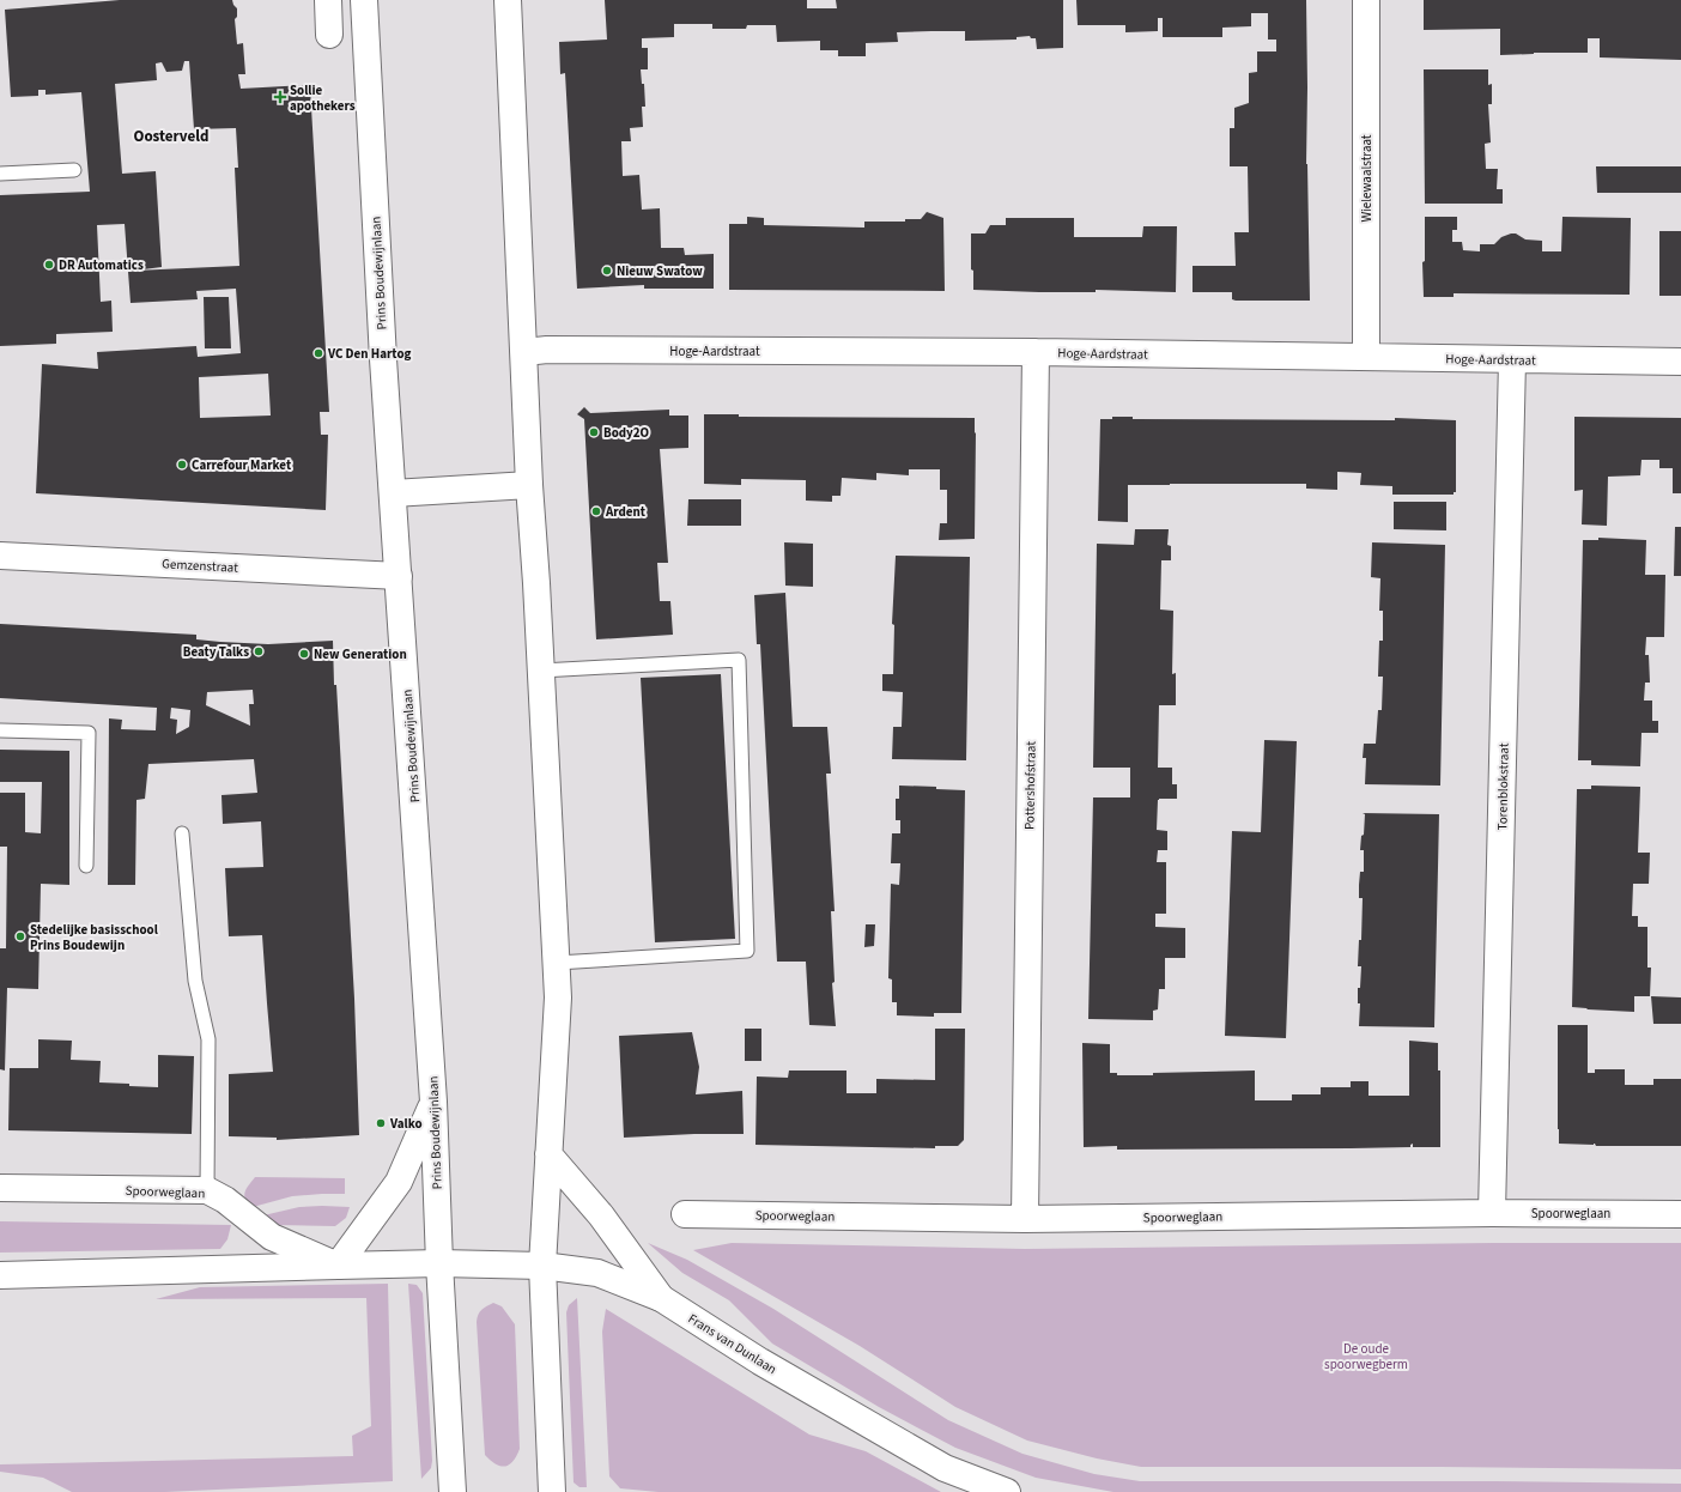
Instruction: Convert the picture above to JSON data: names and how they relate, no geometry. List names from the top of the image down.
{
  "streets": {
    "main road": [
      "Wielewaalstraat",
      "Prins Boudewijnlaan",
      "Hoge-Aardstraat",
      "Gemzenstraat",
      "Pottershofstraat",
      "Torenblokstraat",
      "Spoorweglaan",
      "Frans van Dunlaan"
    ]
  },
  "crossings": [
    ["Wielewaalstraat", "Hoge-Aardstraat"],
    ["Prins Boudewijnlaan", "Gemzenstraat"],
    ["Prins Boudewijnlaan", "Frans van Dunlaan"],
    ["Hoge-Aardstraat", "Pottershofstraat"],
    ["Hoge-Aardstraat", "Torenblokstraat"],
    ["Pottershofstraat", "Spoorweglaan"],
    ["Torenblokstraat", "Spoorweglaan"],
    ["Spoorweglaan", "Frans van Dunlaan"]
  ],
  "districts": ["Oosterveld"],
  "parks": ["De oude spoorwegberm"],
  "places": {
    "health": ["Sollie apothekers"],
    "other": [
      "DR Automatics",
      "Nieuw Swatow",
      "VC Den Hartog",
      "Body2O",
      "Carrefour Market",
      "Ardent",
      "Beaty Talks",
      "New Generation",
      "Stedelijke basisschool Prins Boudewijn",
      "Valko"
    ]
  }
}
